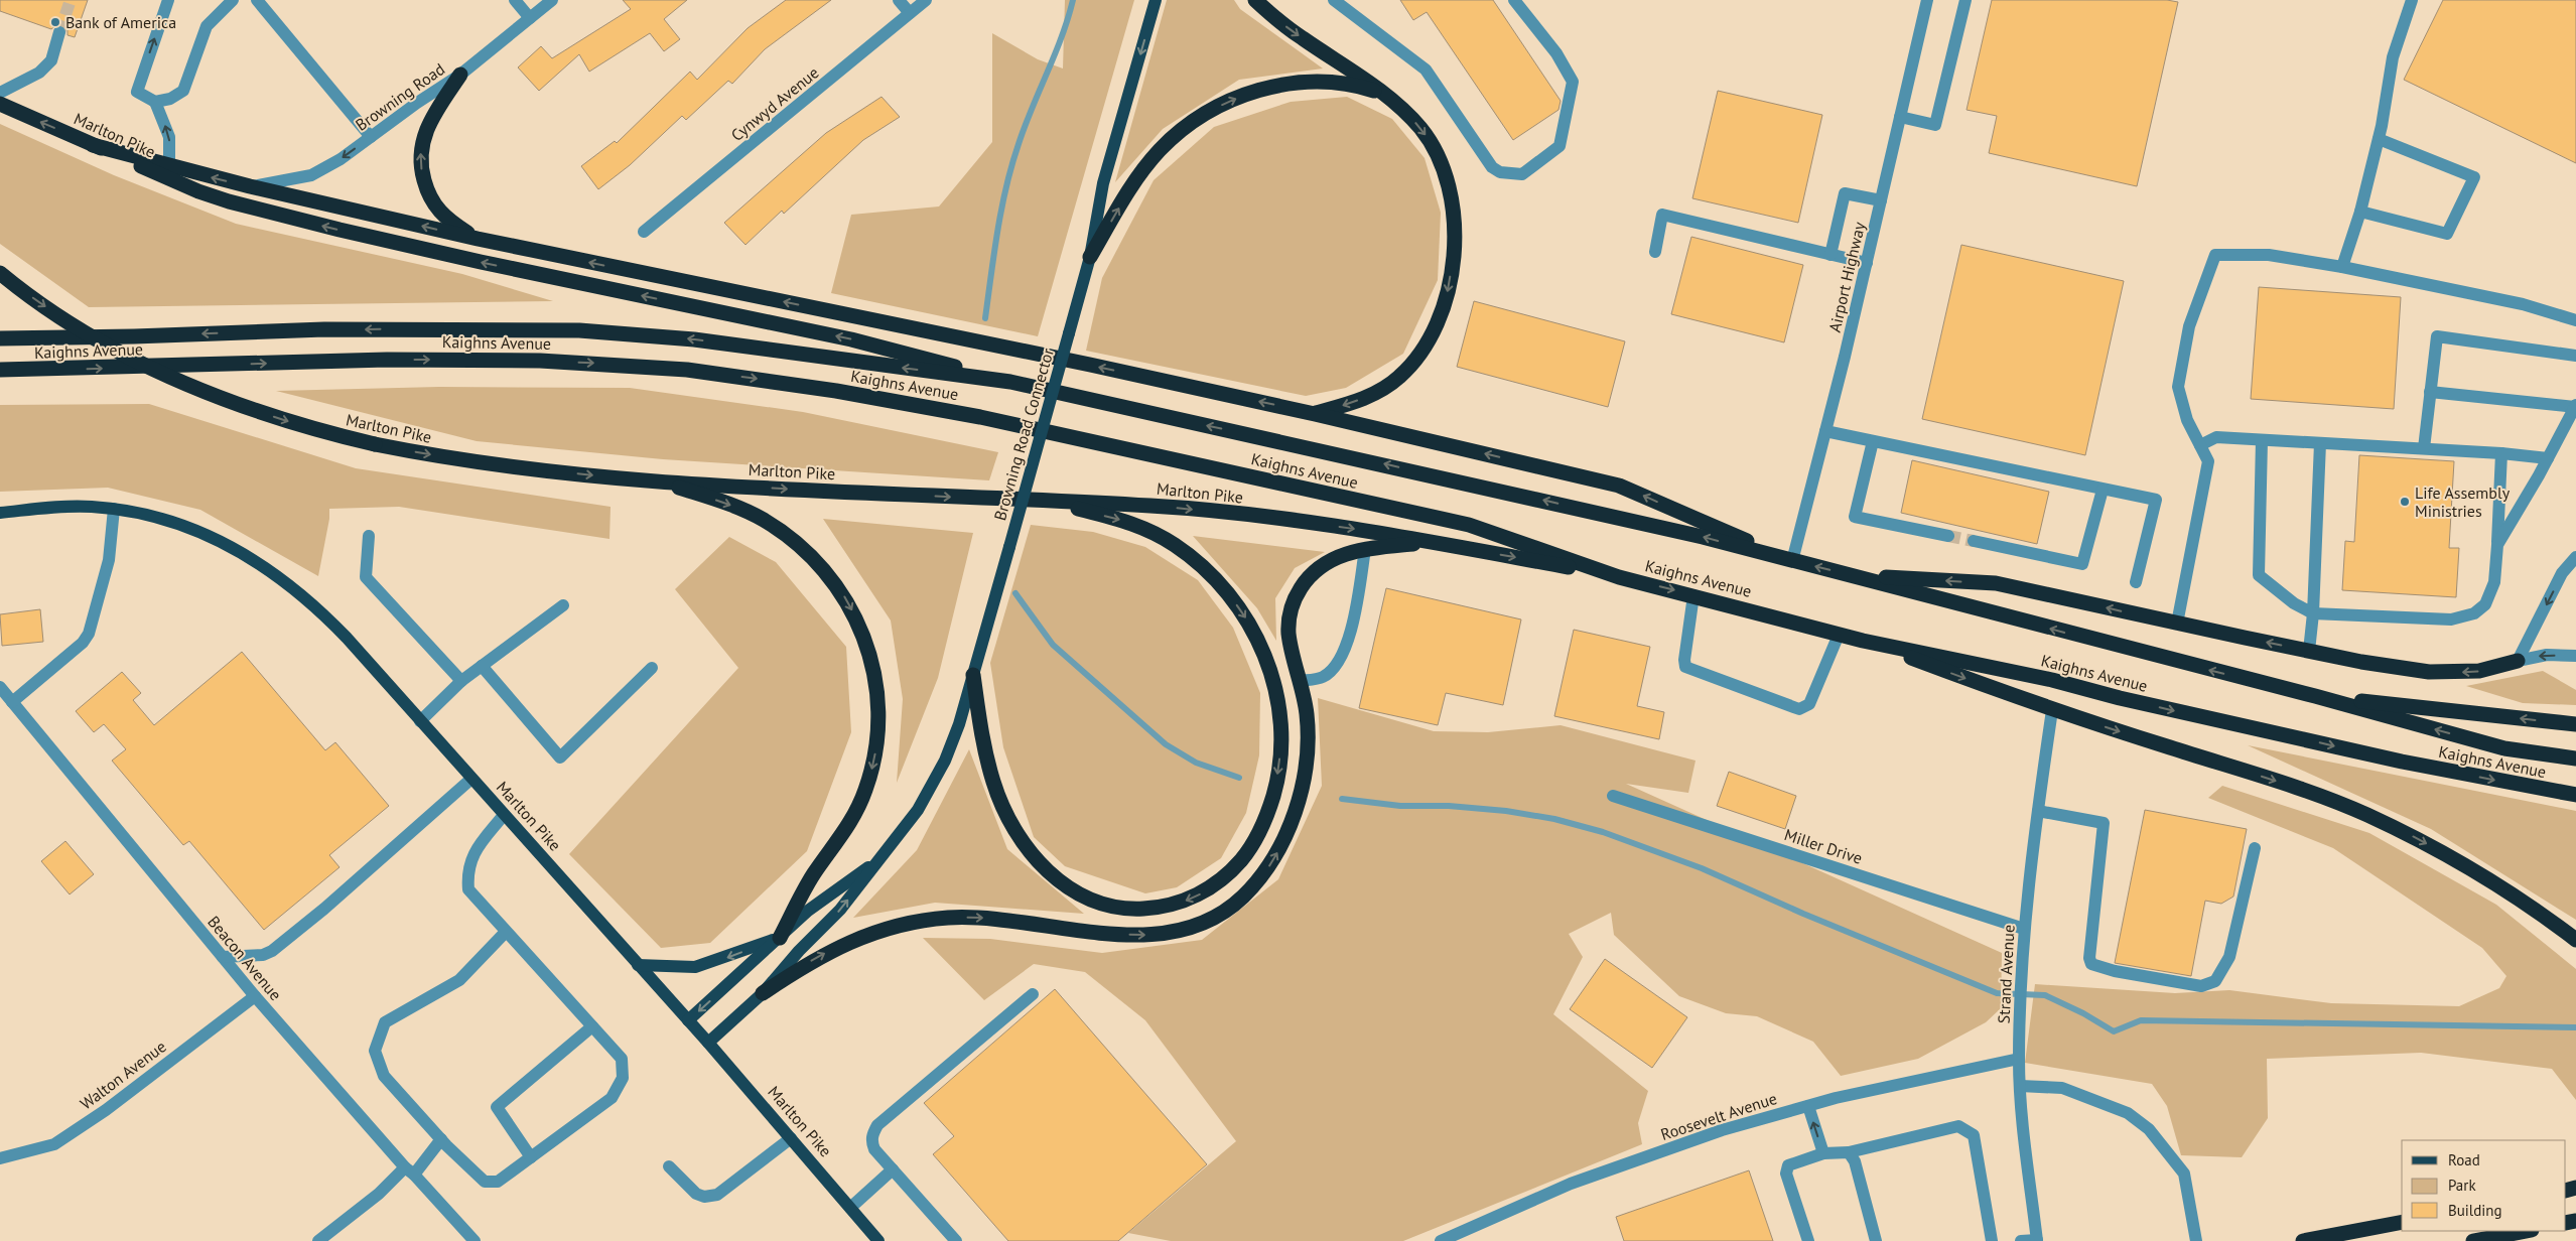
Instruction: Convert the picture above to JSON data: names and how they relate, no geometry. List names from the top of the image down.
{
  "streets": {
    "highway": ["Marlton Pike", "Kaighns Avenue"],
    "main road": ["Browning Road Connector"],
    "street": [
      "Browning Road",
      "Cynwyd Avenue",
      "Airport Highway",
      "Miller Drive",
      "Beacon Avenue",
      "Strand Avenue",
      "Walton Avenue",
      "Roosevelt Avenue"
    ]
  },
  "crossings": [
    ["Marlton Pike", "Kaighns Avenue"],
    ["Marlton Pike", "Browning Road Connector"],
    ["Airport Highway", "Kaighns Avenue"],
    ["Miller Drive", "Strand Avenue"],
    ["Beacon Avenue", "Walton Avenue"],
    ["Strand Avenue", "Roosevelt Avenue"]
  ],
  "one_way": ["Browning Road"],
  "places": ["Bank of America", "Life Assembly Ministries"],
  "legend": ["Road", "Park", "Building"]
}
